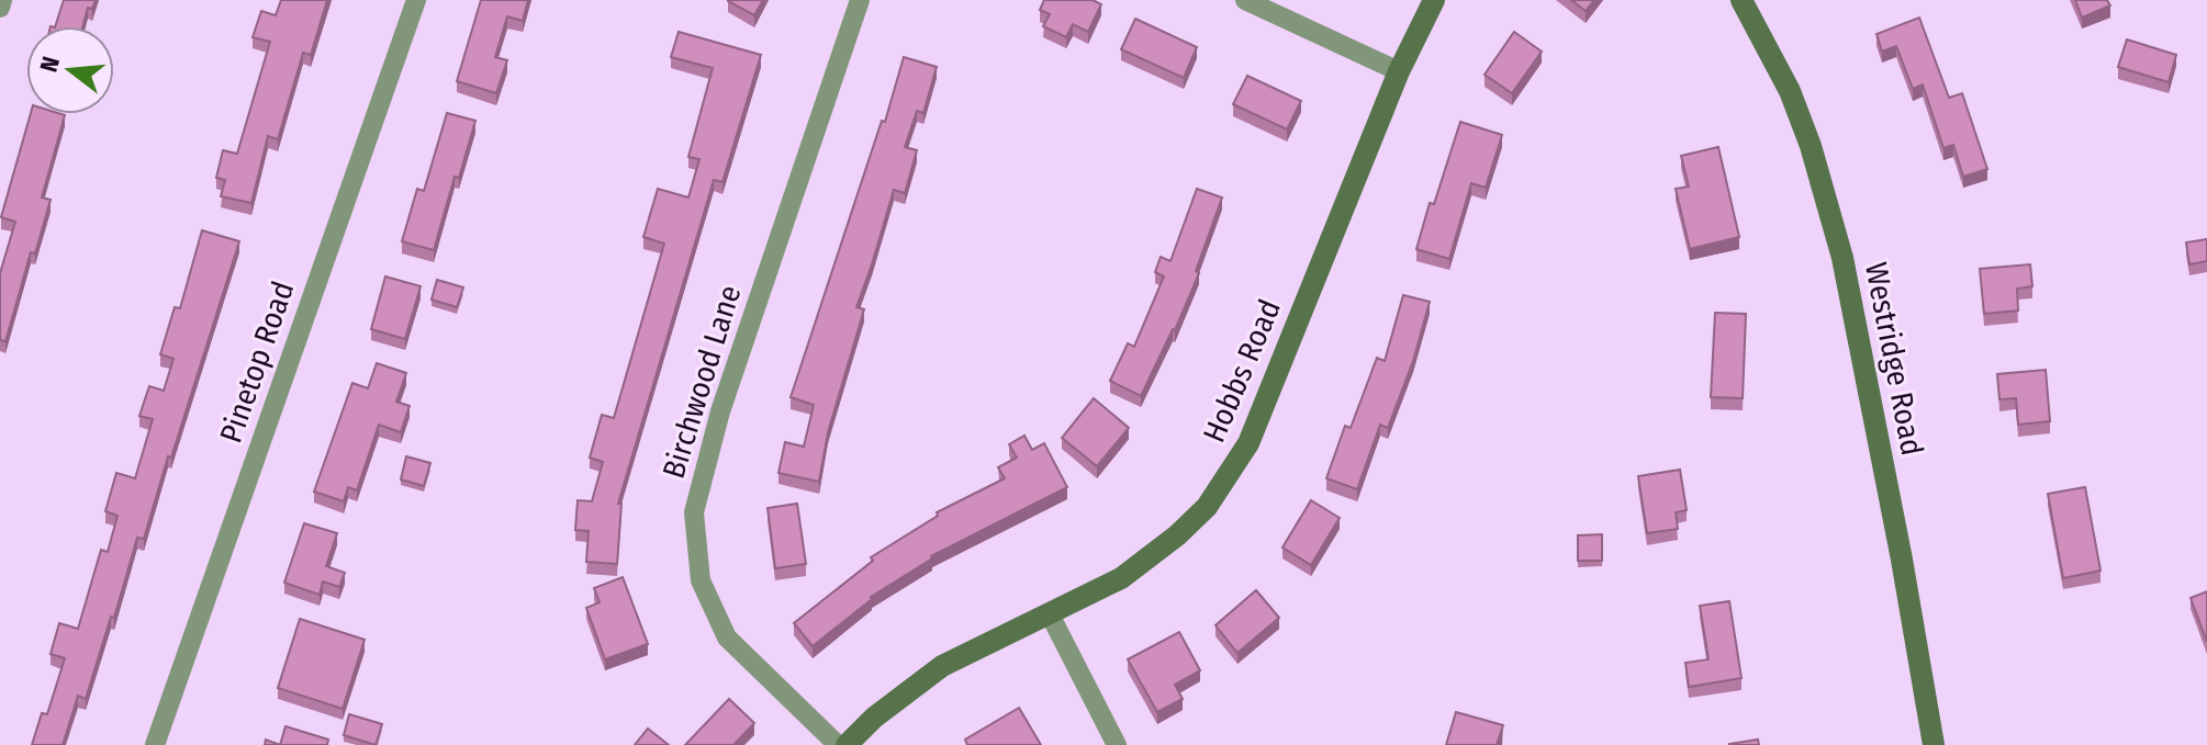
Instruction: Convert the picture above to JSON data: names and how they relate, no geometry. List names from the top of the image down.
{
  "streets": {
    "street": [
      "Westridge Road",
      "Pinetop Road",
      "Hobbs Road",
      "Birchwood Lane"
    ]
  },
  "north": "left"
}
